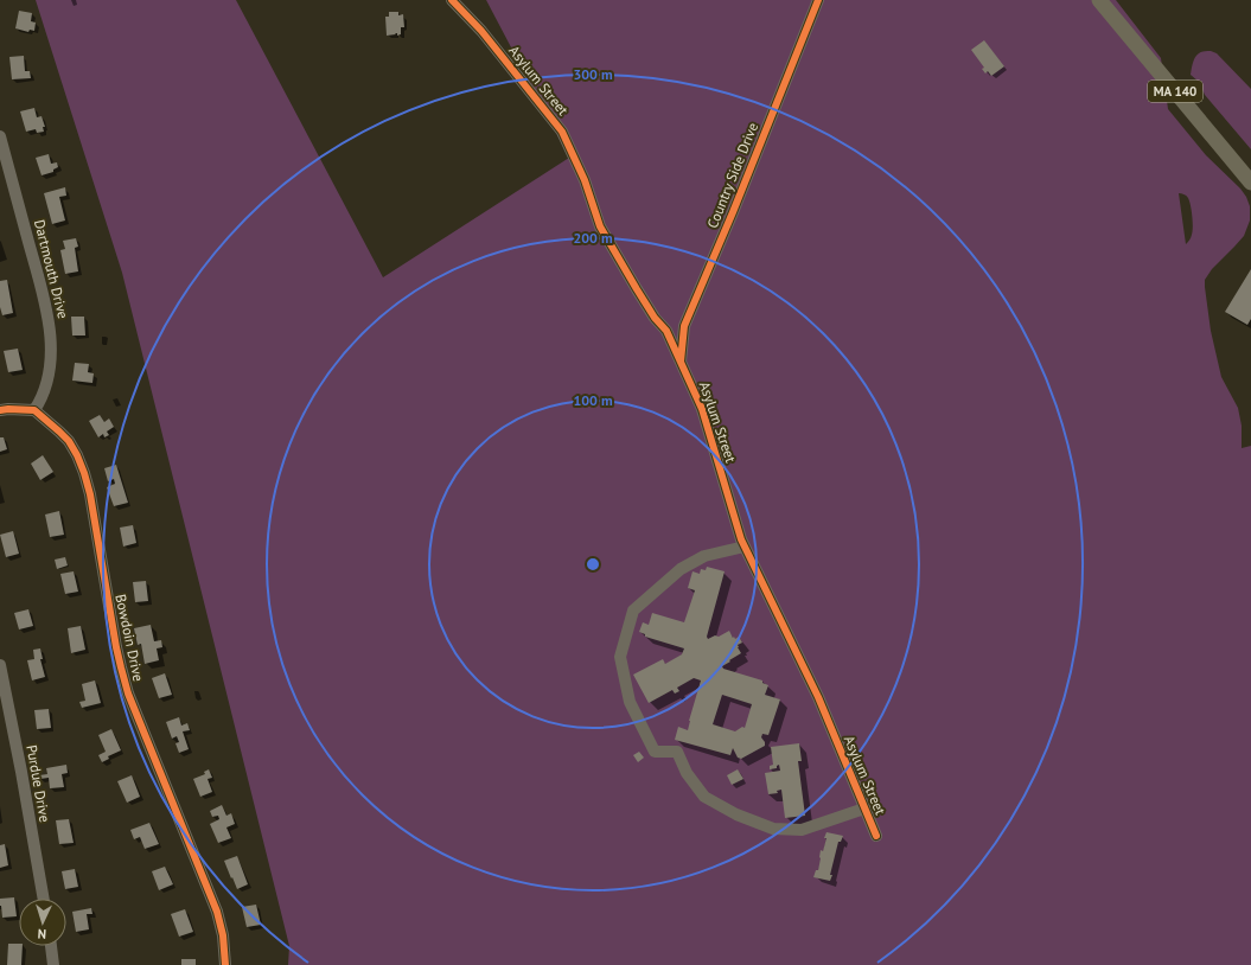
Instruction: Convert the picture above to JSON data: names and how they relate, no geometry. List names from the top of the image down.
{
  "streets": {
    "main road": ["MA 140"],
    "street": [
      "Asylum Street",
      "Country Side Drive",
      "Dartmouth Drive",
      "Bowdoin Drive",
      "Purdue Drive"
    ]
  },
  "crossings": [
    ["Asylum Street", "Country Side Drive"],
    ["Dartmouth Drive", "Bowdoin Drive"]
  ],
  "north": "bottom",
  "rings": ["300 m", "200 m", "100 m"]
}
